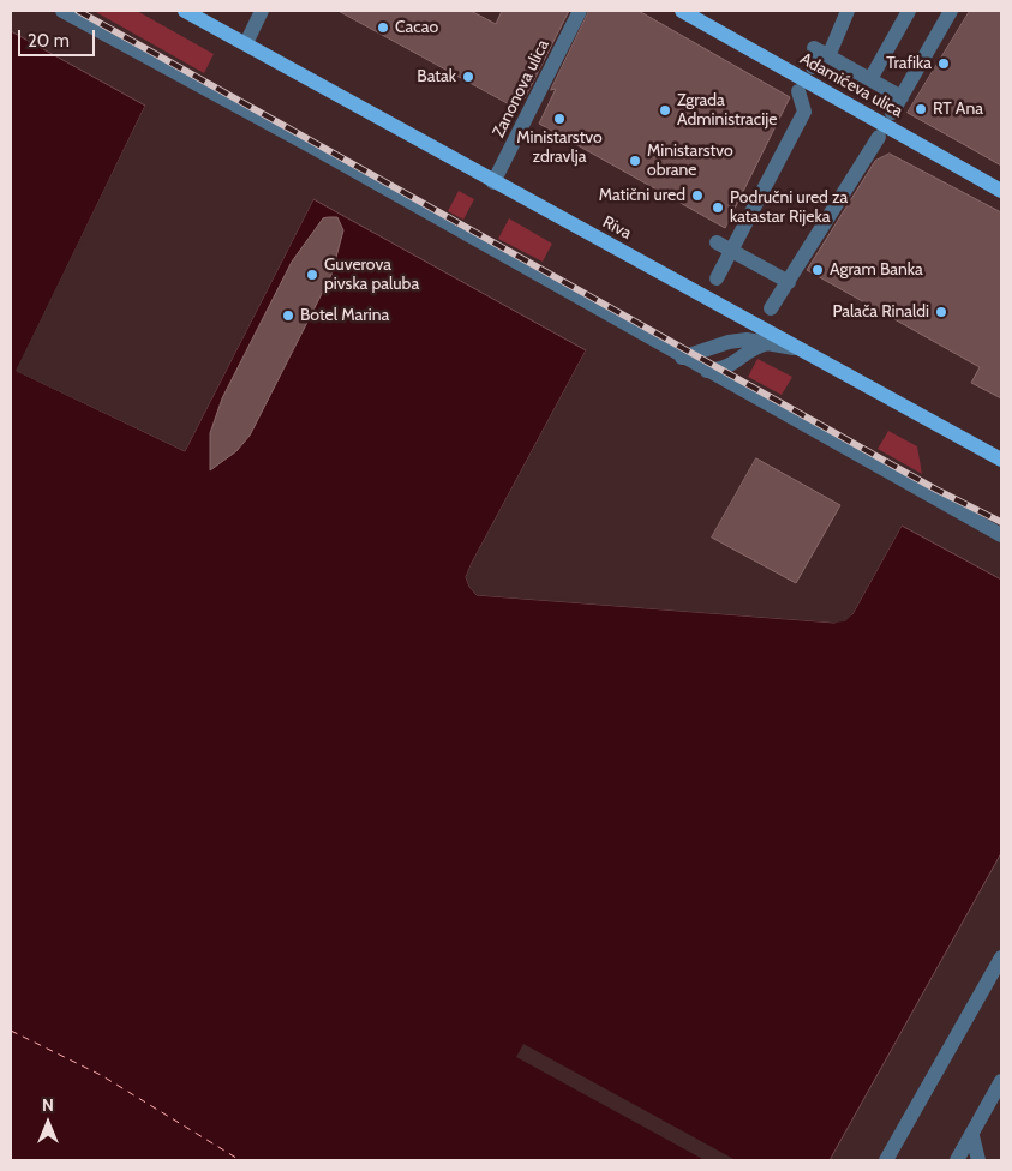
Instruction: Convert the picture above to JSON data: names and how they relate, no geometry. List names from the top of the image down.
{
  "streets": {
    "main road": ["Adamićeva ulica", "Riva"],
    "street": ["Zanonova ulica"]
  },
  "crossings": [
    ["Zanonova ulica", "Riva"]
  ],
  "places": [
    "Cacao",
    "Trafika",
    "Batak",
    "RT Ana",
    "Zgrada Administracije",
    "Ministarstvo zdravlja",
    "Ministarstvo obrane",
    "Matični ured",
    "Područni ured za katastar Rijeka",
    "Agram Banka",
    "Guverova pivska paluba",
    "Palača Rinaldi",
    "Botel Marina"
  ],
  "scale_bar": "20 m",
  "north": "top"
}
